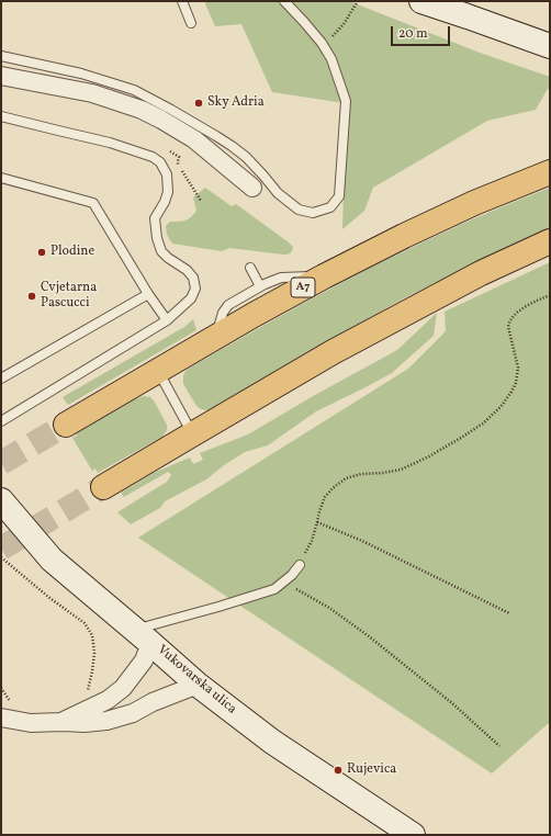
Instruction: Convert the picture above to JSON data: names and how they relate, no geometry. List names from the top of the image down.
{
  "streets": {
    "highway": ["A7"],
    "main road": ["Vukovarska ulica"]
  },
  "places": [
    "Sky Adria",
    "Plodine",
    "Cvjetarna Pascucci",
    "Rujevica"
  ],
  "scale_bar": "20 m"
}
